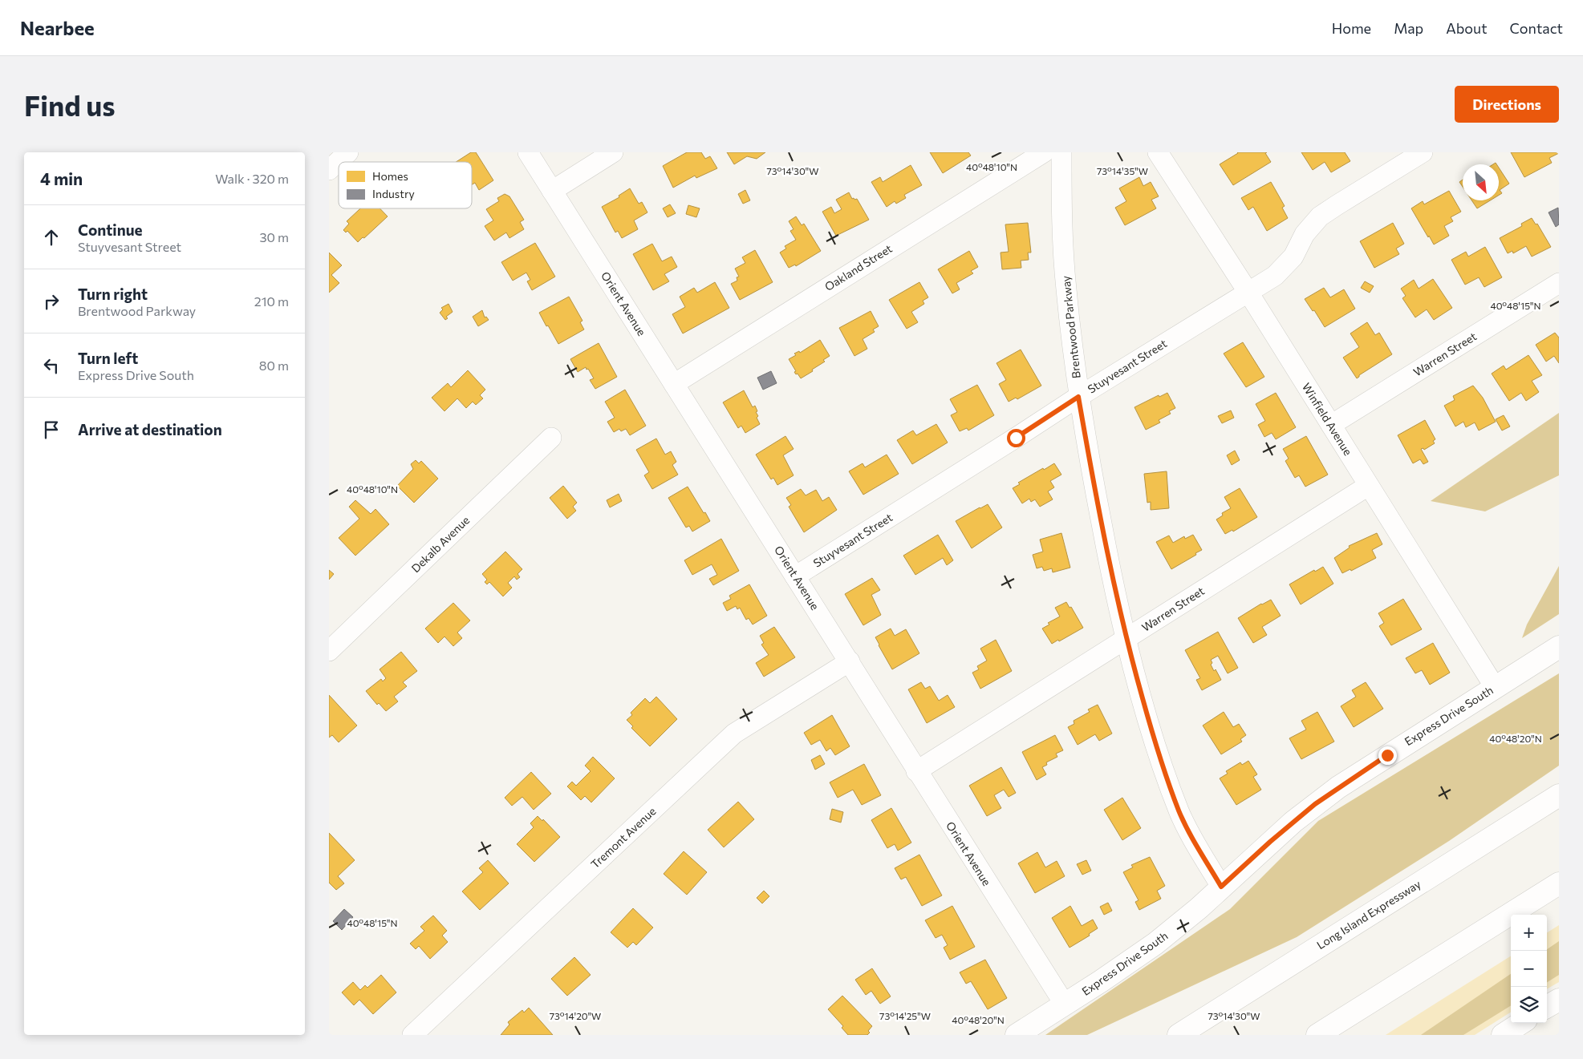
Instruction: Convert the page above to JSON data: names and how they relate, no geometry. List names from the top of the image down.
{
  "streets": {
    "main road": ["Express Drive South", "Long Island Expressway"],
    "street": [
      "Oakland Street",
      "Orient Avenue",
      "Brentwood Parkway",
      "Warren Street",
      "Stuyvesant Street",
      "Winfield Avenue",
      "Dekalb Avenue",
      "Tremont Avenue"
    ]
  },
  "crossings": [
    ["Oakland Street", "Orient Avenue"],
    ["Orient Avenue", "Warren Street"],
    ["Orient Avenue", "Stuyvesant Street"],
    ["Orient Avenue", "Express Drive South"],
    ["Orient Avenue", "Tremont Avenue"],
    ["Brentwood Parkway", "Warren Street"],
    ["Brentwood Parkway", "Stuyvesant Street"],
    ["Brentwood Parkway", "Express Drive South"],
    ["Warren Street", "Winfield Avenue"],
    ["Stuyvesant Street", "Winfield Avenue"],
    ["Winfield Avenue", "Express Drive South"]
  ],
  "legend": ["Homes", "Industry"],
  "north": "bottom right",
  "page": {
    "header": "Nearbee",
    "nav": [
      "Home",
      "Map",
      "About",
      "Contact"
    ],
    "buttons": "Directions",
    "title": "Find us",
    "heading": ["4 min", "Walk · 320 m"],
    "list": [
      ["Continue", "Stuyvesant Street", "30 m"],
      ["Turn right", "Brentwood Parkway", "210 m"],
      ["Turn left", "Express Drive South", "80 m"],
      "Arrive at destination"
    ],
    "map_buttons": ["+", "−"]
  },
  "coordinates": [
    "40°48'10\"N",
    "73°14'30\"W",
    "73°14'35\"W",
    "40°48'15\"N",
    "40°48'20\"N",
    "73°14'20\"W",
    "73°14'25\"W"
  ]
}
